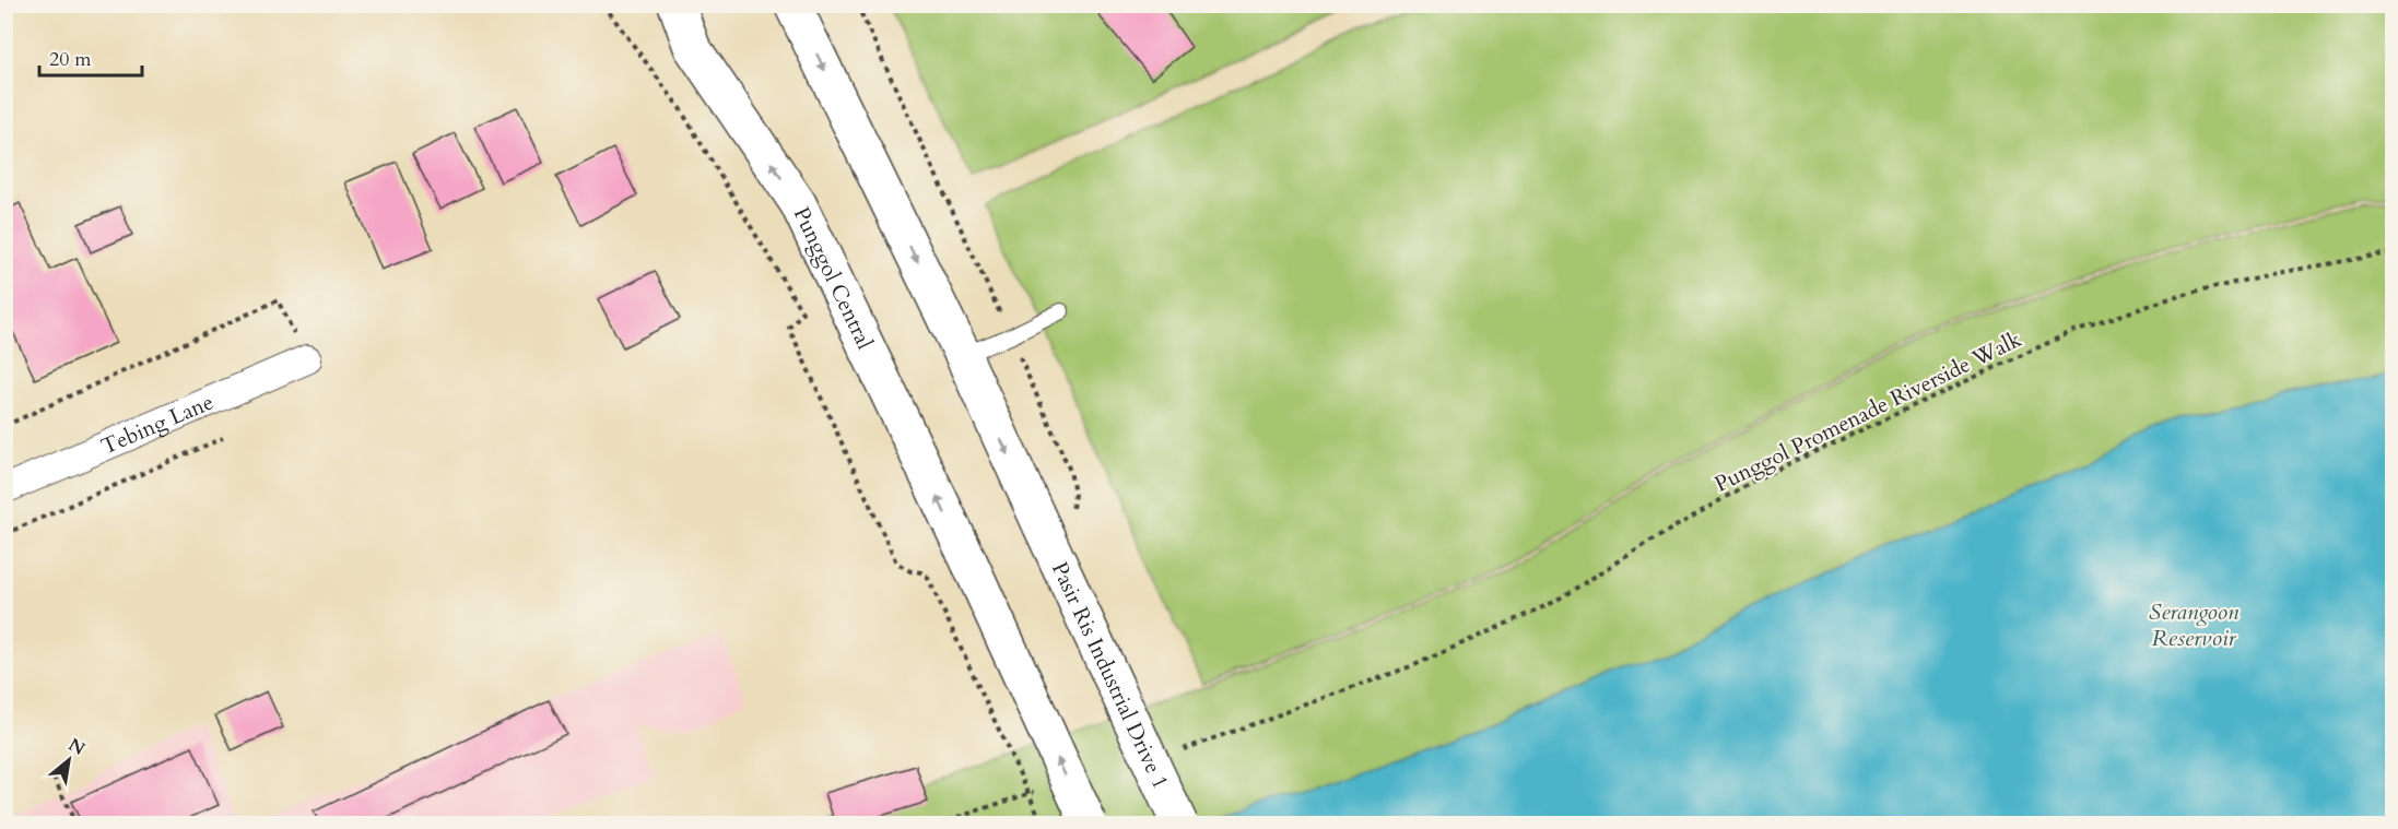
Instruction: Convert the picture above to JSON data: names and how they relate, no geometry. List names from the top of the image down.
{
  "streets": {
    "main road": ["Punggol Central", "Pasir Ris Industrial Drive 1"],
    "street": ["Tebing Lane"],
    "path": ["Punggol Promenade Riverside Walk"]
  },
  "water": ["Serangoon Reservoir"],
  "scale_bar": "20 m",
  "north": "top right"
}
